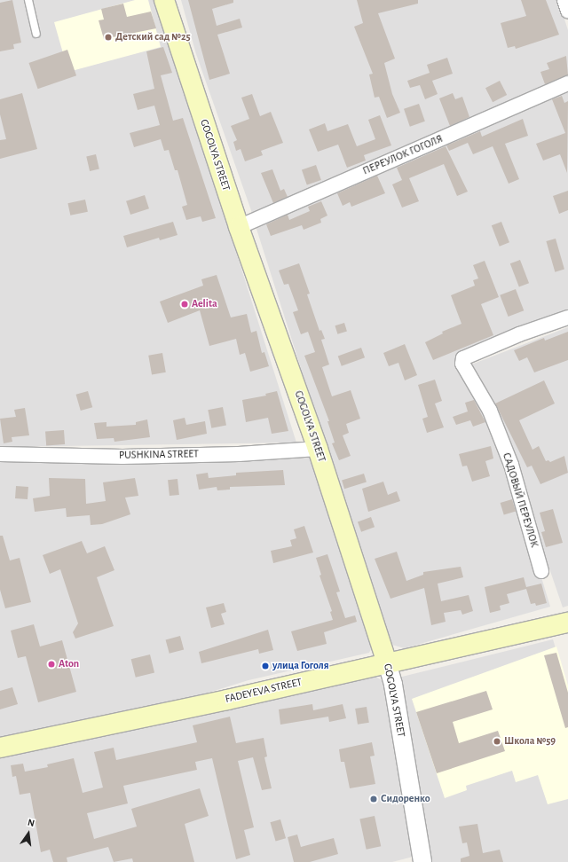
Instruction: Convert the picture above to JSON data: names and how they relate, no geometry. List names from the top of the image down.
{
  "streets": {
    "main road": ["GOGOLYA STREET", "FADEYEVA STREET"],
    "street": ["ПЕРЕУЛОК ГОГОЛЯ", "PUSHKINA STREET", "САДОВЫЙ ПЕРЕУЛОК"]
  },
  "crossings": [
    ["GOGOLYA STREET", "ПЕРЕУЛОК ГОГОЛЯ"],
    ["GOGOLYA STREET", "PUSHKINA STREET"],
    ["GOGOLYA STREET", "FADEYEVA STREET"]
  ],
  "places": [
    "Детский сад №25",
    "Aelita",
    "Aton",
    "улица Гоголя",
    "Школа №59",
    "Сидоренко"
  ],
  "north": "top"
}
